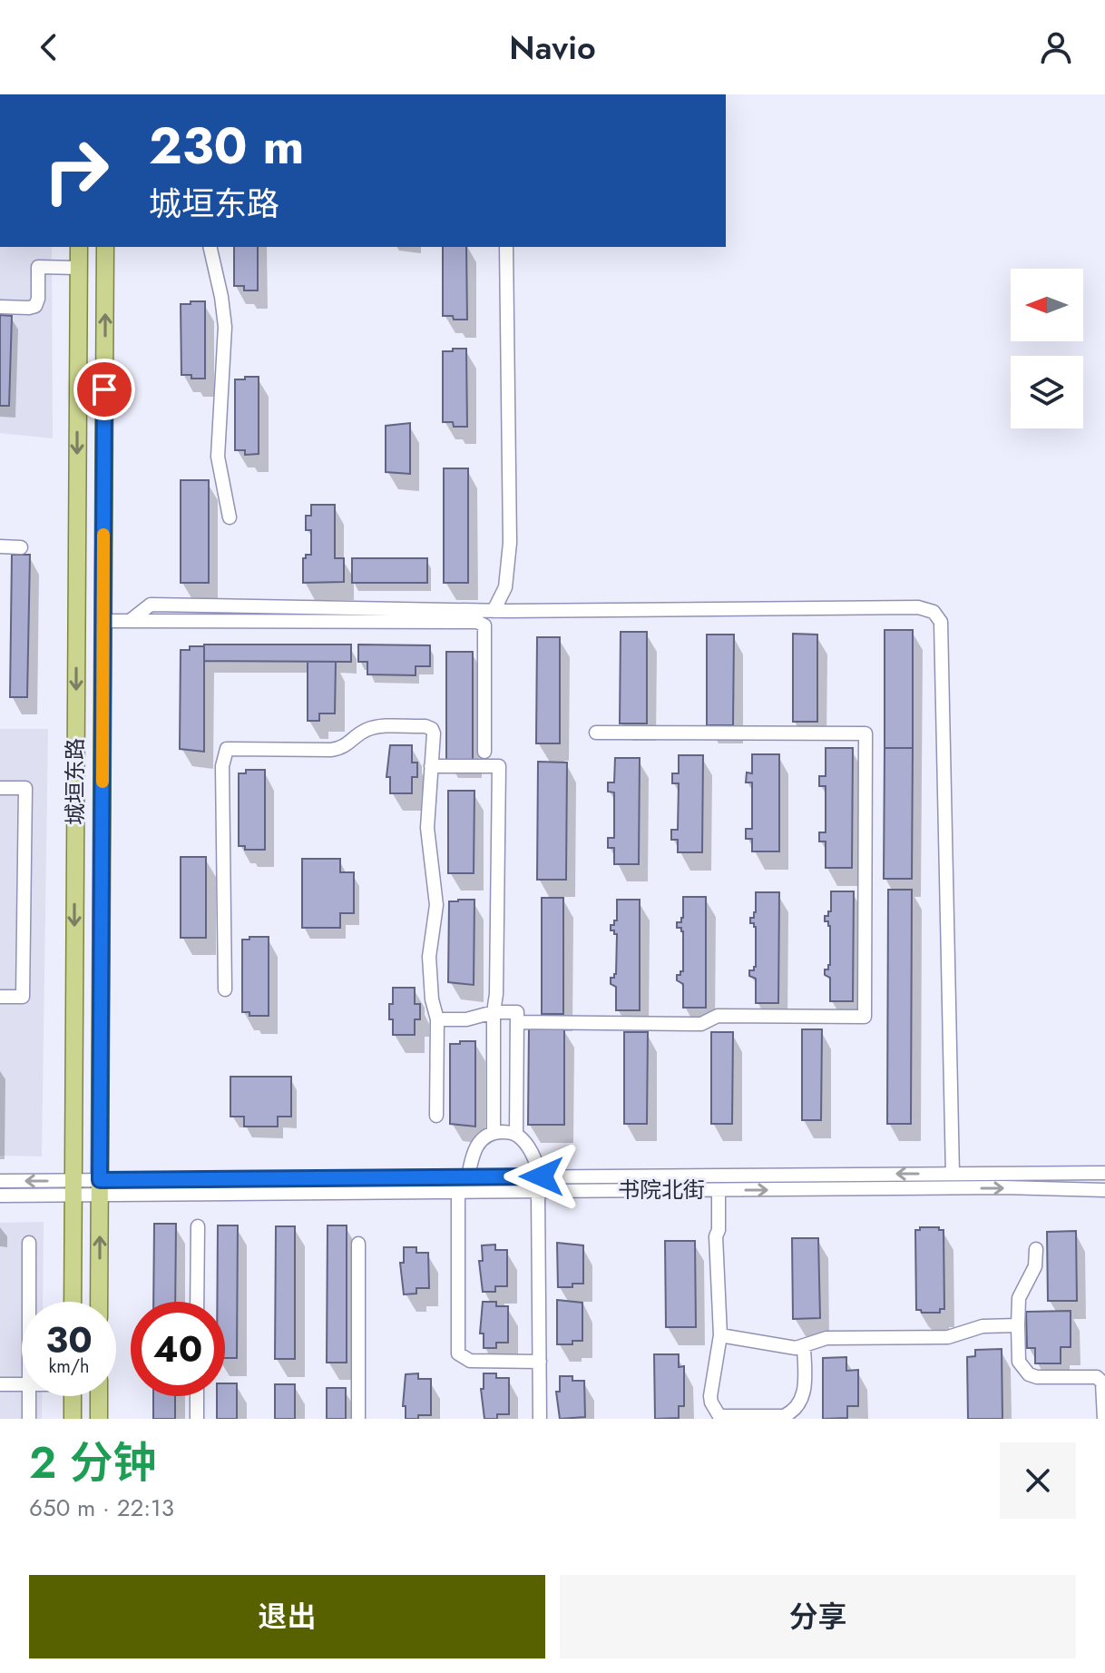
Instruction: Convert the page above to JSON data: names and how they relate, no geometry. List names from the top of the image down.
{
  "streets": {
    "main road": ["城垣东路"],
    "street": ["书院北街"]
  },
  "crossings": [
    ["城垣东路", "书院北街"]
  ],
  "north": "left",
  "page": {
    "header": "Navio",
    "turn": ["230 m", "城垣东路"],
    "speed": "30 km/h",
    "limit": "40",
    "heading": ["2 分钟", "650 m · 22:13"],
    "buttons": ["退出", "分享"]
  }
}
